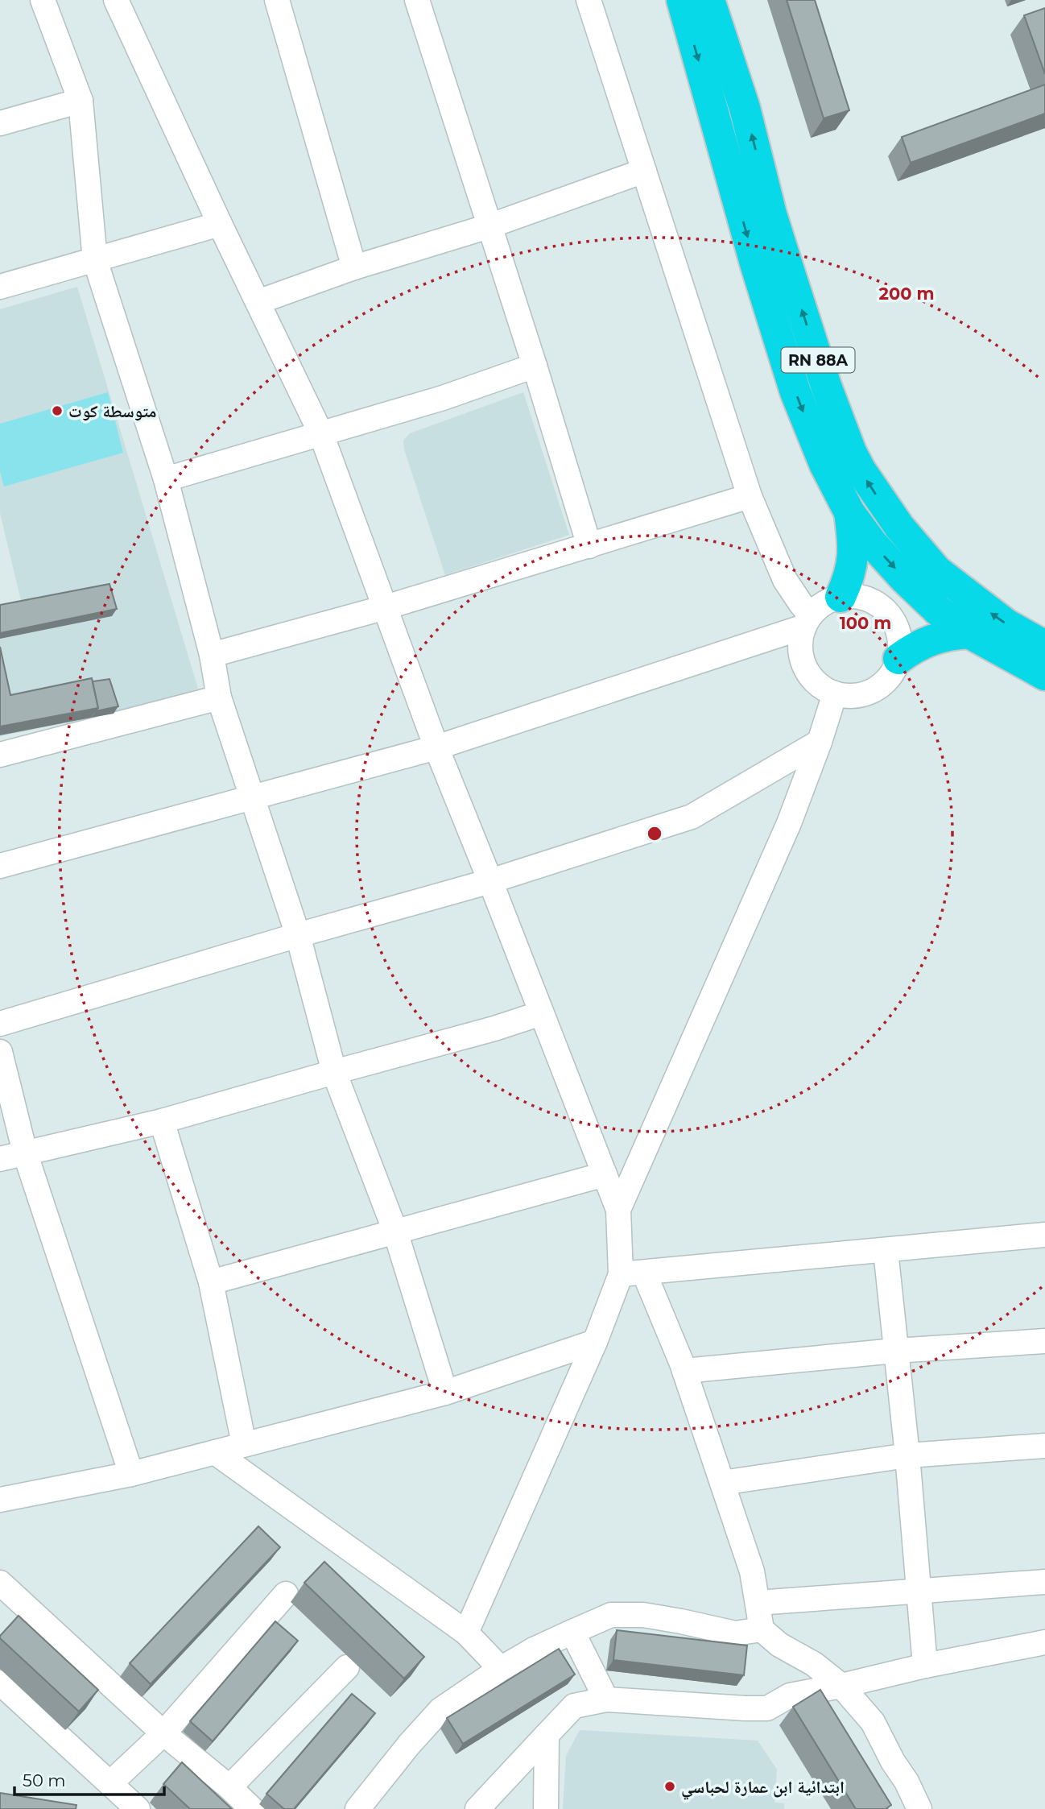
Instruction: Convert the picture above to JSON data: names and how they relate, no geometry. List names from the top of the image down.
{
  "streets": {
    "highway": ["RN 88A"]
  },
  "places": ["متوسطة كوت", "ابتدائية ابن عمارة لحباسي"],
  "scale_bar": "50 m",
  "rings": ["200 m", "100 m"]
}
